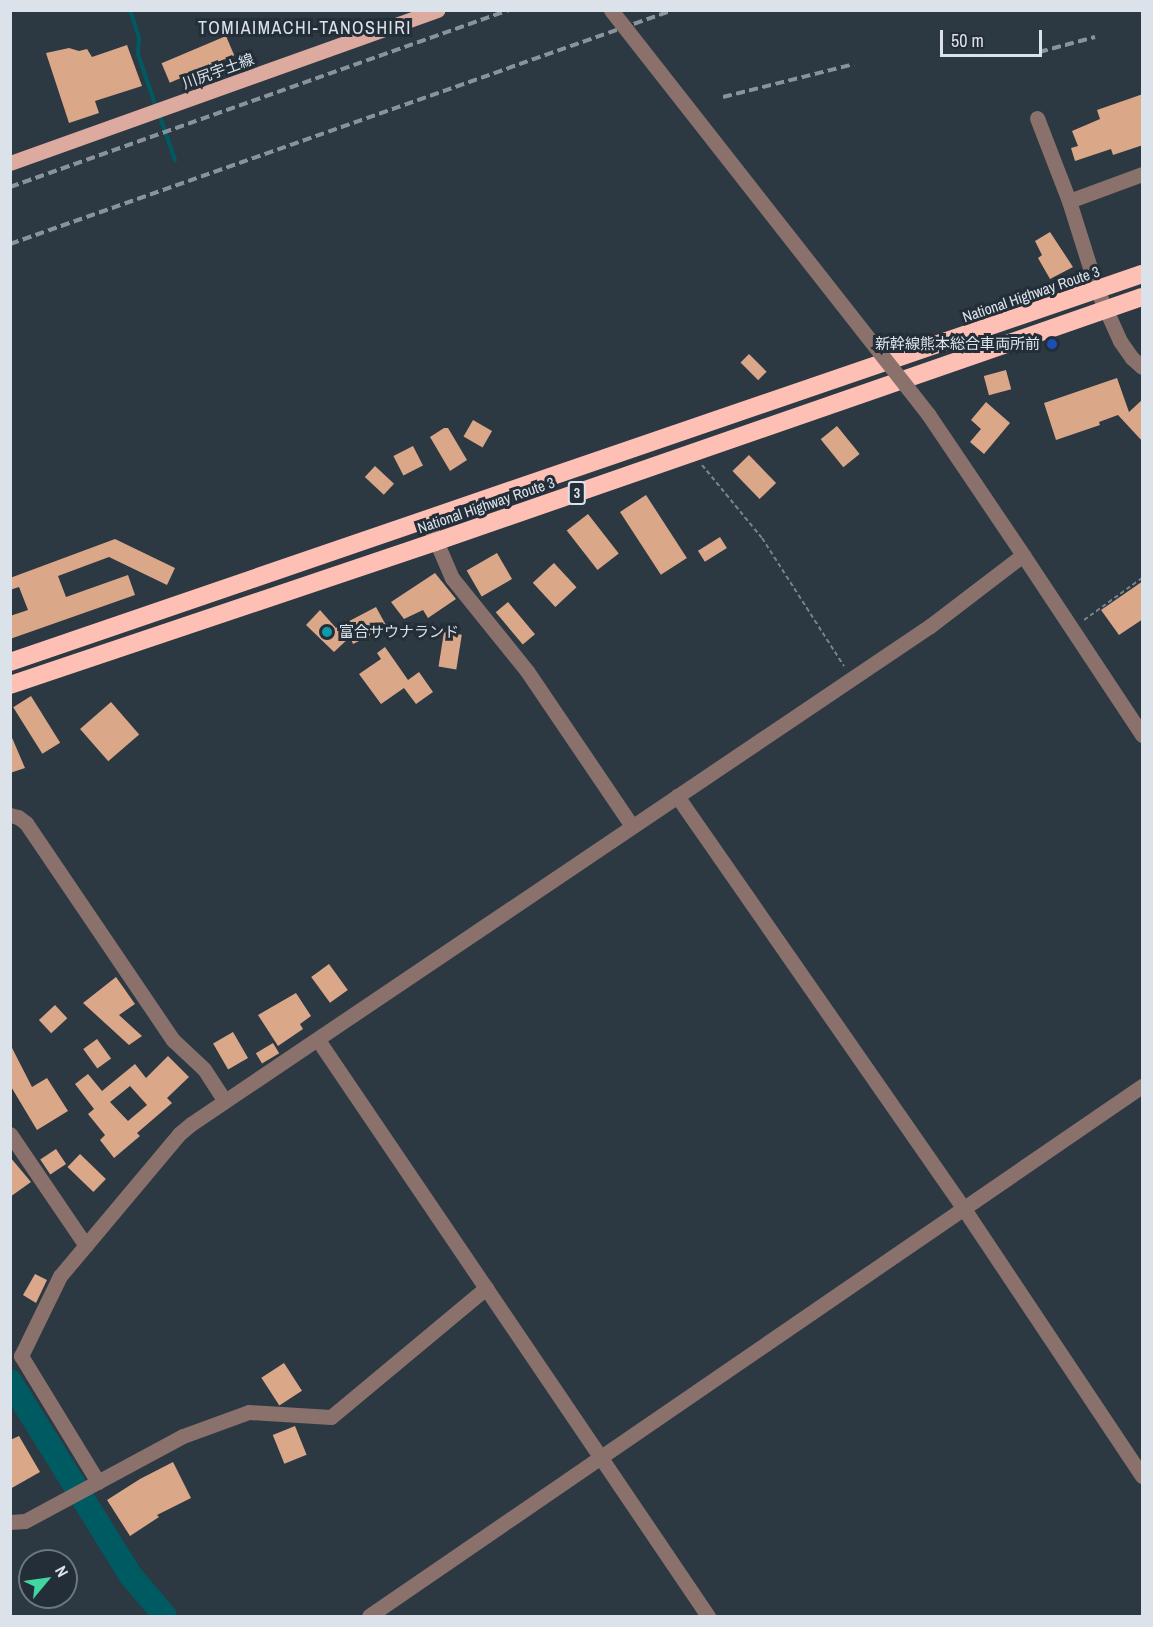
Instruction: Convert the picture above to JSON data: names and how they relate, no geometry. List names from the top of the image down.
{
  "streets": {
    "highway": ["National Highway Route 3", "3"],
    "main road": ["川尻宇土線"]
  },
  "districts": ["TOMIAIMACHI-TANOSHIRI"],
  "places": ["新幹線熊本総合車両所前", "富合サウナランド"],
  "scale_bar": "50 m",
  "north": "top right"
}
